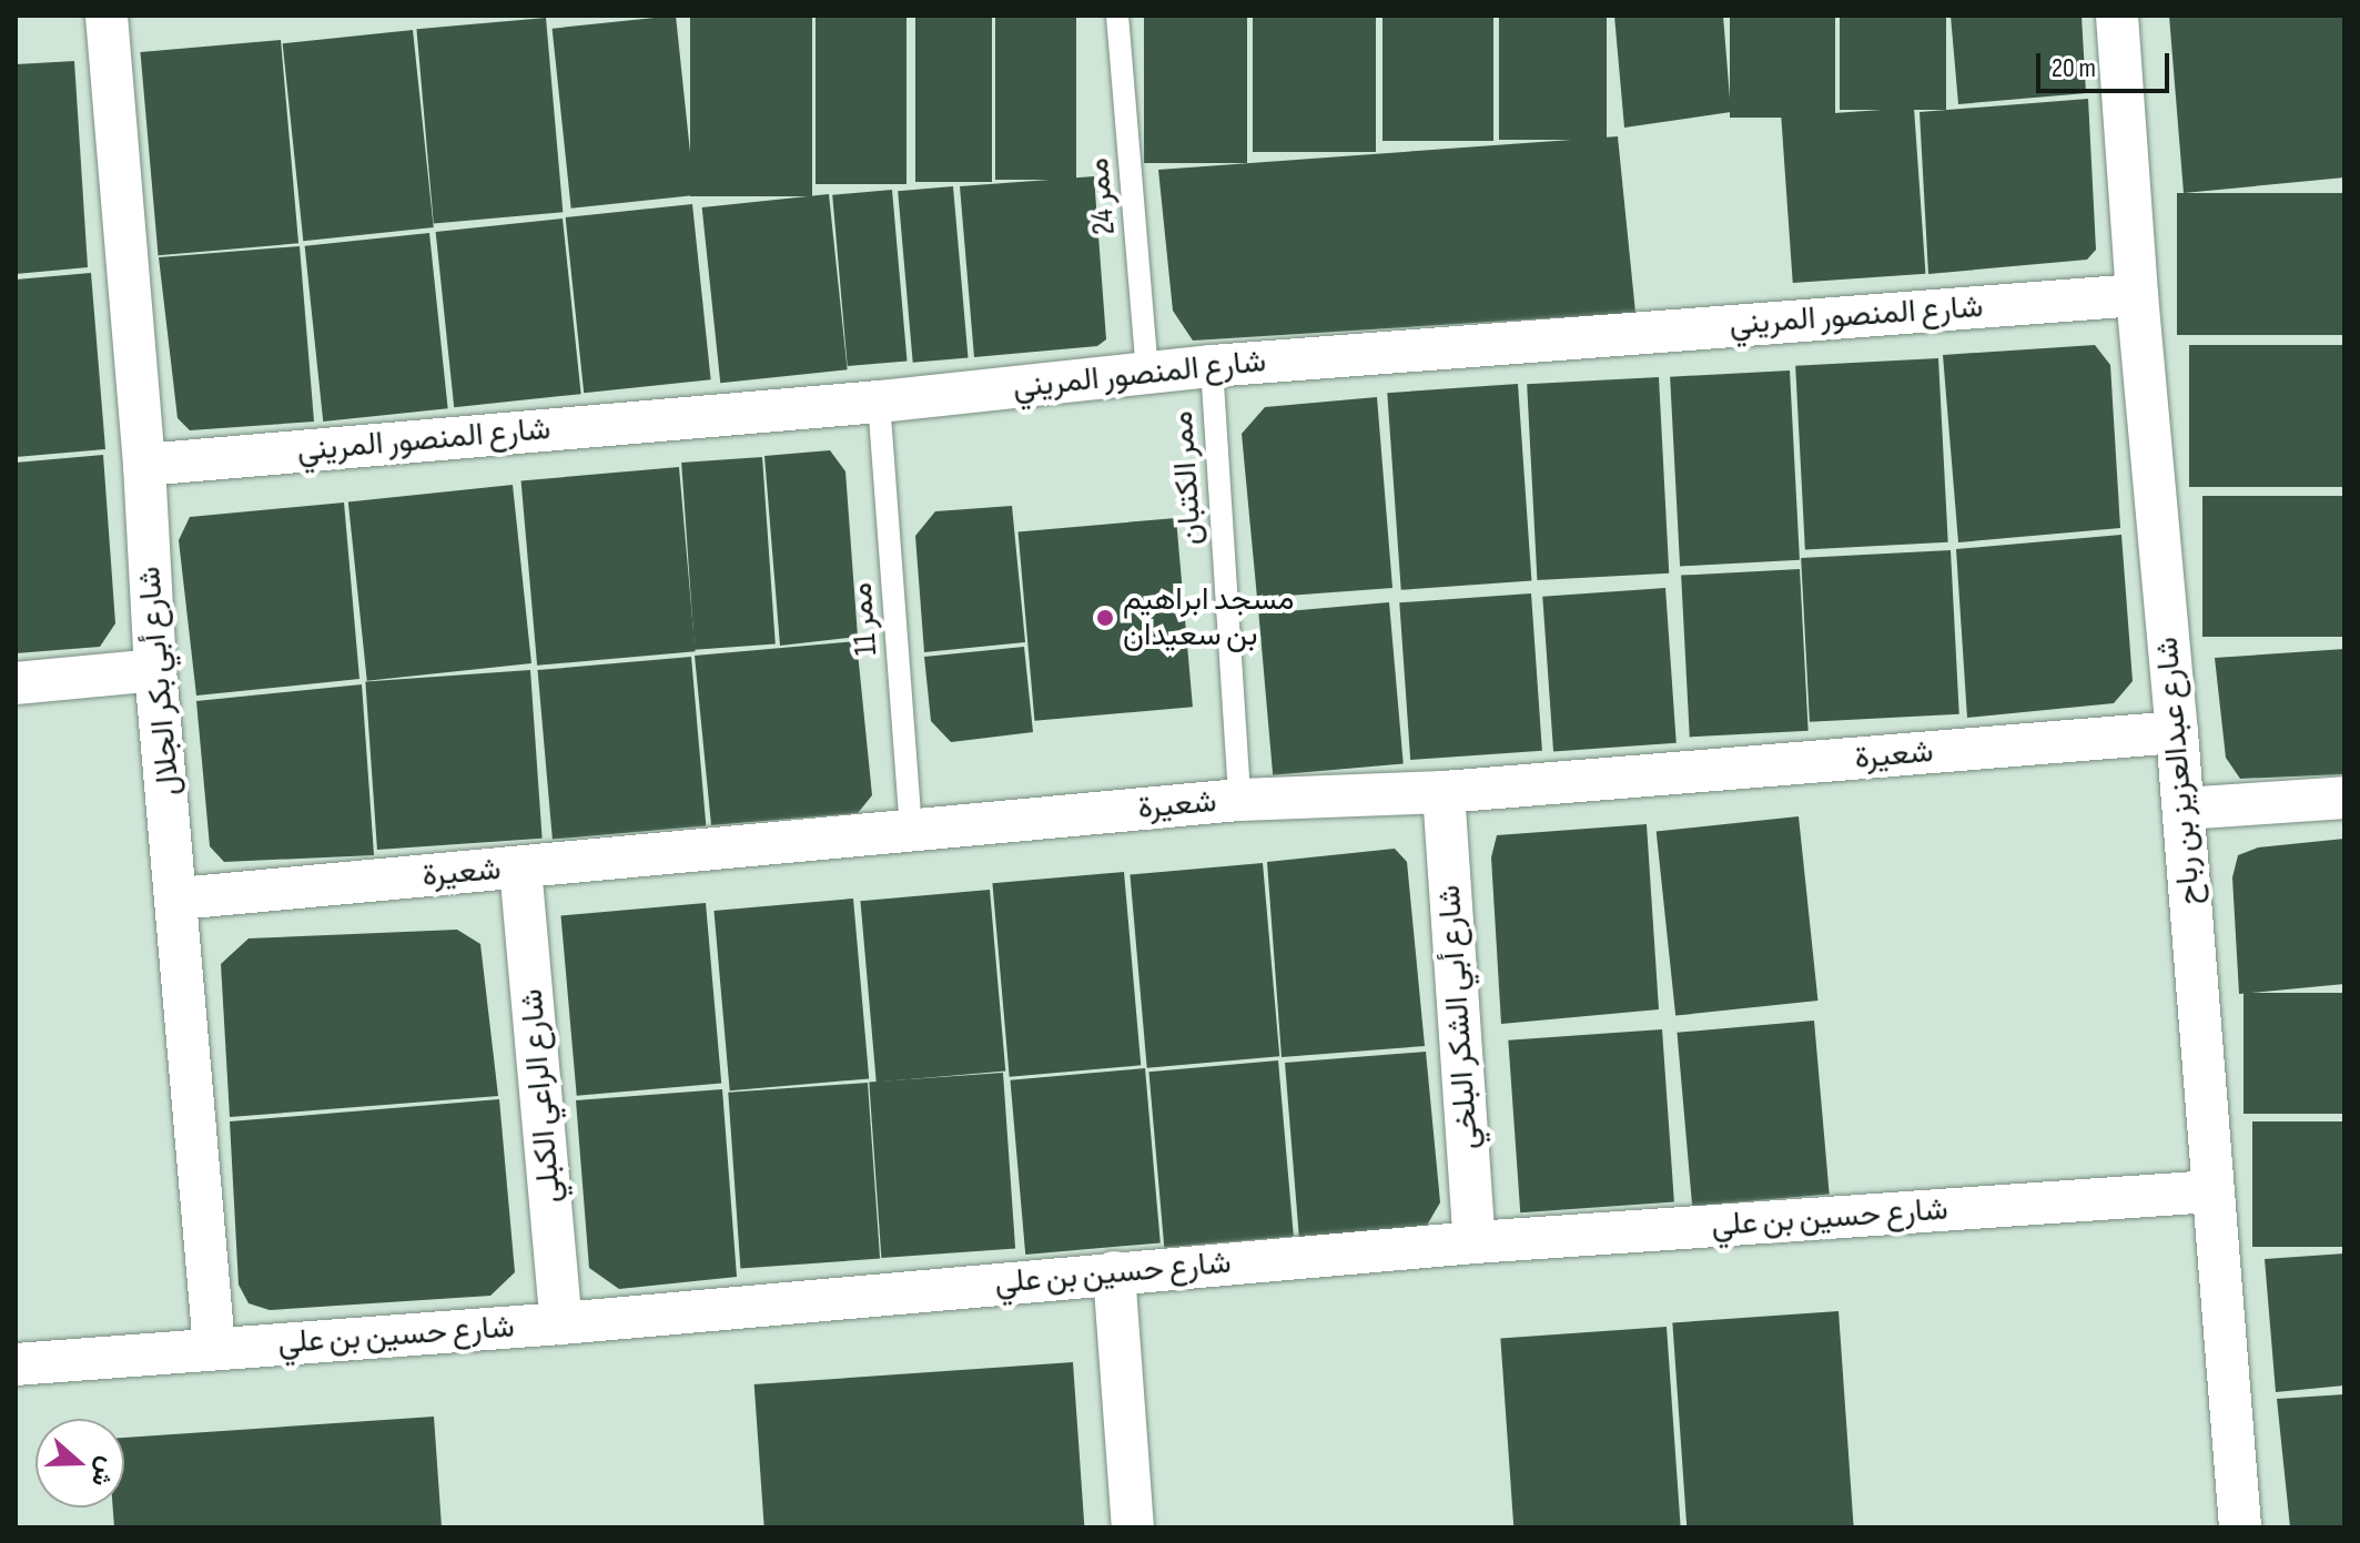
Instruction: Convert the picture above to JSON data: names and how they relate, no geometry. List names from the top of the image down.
{
  "streets": {
    "street": [
      "شارع المنصور المريني",
      "شارع أبي بكر الجلال",
      "شعيرة",
      "شارع عبدالعزيز بن رباح",
      "شارع أبي الشكر البلخي",
      "شارع الراعي الكبلي",
      "شارع حسين بن علي"
    ],
    "lane": ["ممر 24", "ممر الكتبان", "ممر 11"]
  },
  "crossings": [
    ["ممر 24", "شارع المنصور المريني"],
    ["شارع المنصور المريني", "ممر الكتبان"],
    ["شارع المنصور المريني", "ممر 11"],
    ["شارع المنصور المريني", "شارع أبي بكر الجلال"],
    ["شارع المنصور المريني", "شارع عبدالعزيز بن رباح"],
    ["ممر الكتبان", "شعيرة"],
    ["ممر 11", "شعيرة"],
    ["شارع أبي بكر الجلال", "شعيرة"],
    ["شارع أبي بكر الجلال", "شارع حسين بن علي"],
    ["شعيرة", "شارع عبدالعزيز بن رباح"],
    ["شعيرة", "شارع أبي الشكر البلخي"],
    ["شعيرة", "شارع الراعي الكبلي"],
    ["شارع عبدالعزيز بن رباح", "شارع حسين بن علي"],
    ["شارع أبي الشكر البلخي", "شارع حسين بن علي"],
    ["شارع الراعي الكبلي", "شارع حسين بن علي"]
  ],
  "places": ["مسجد ابراهيم بن سعيدان"],
  "scale_bar": "20 m",
  "north": "right"
}
